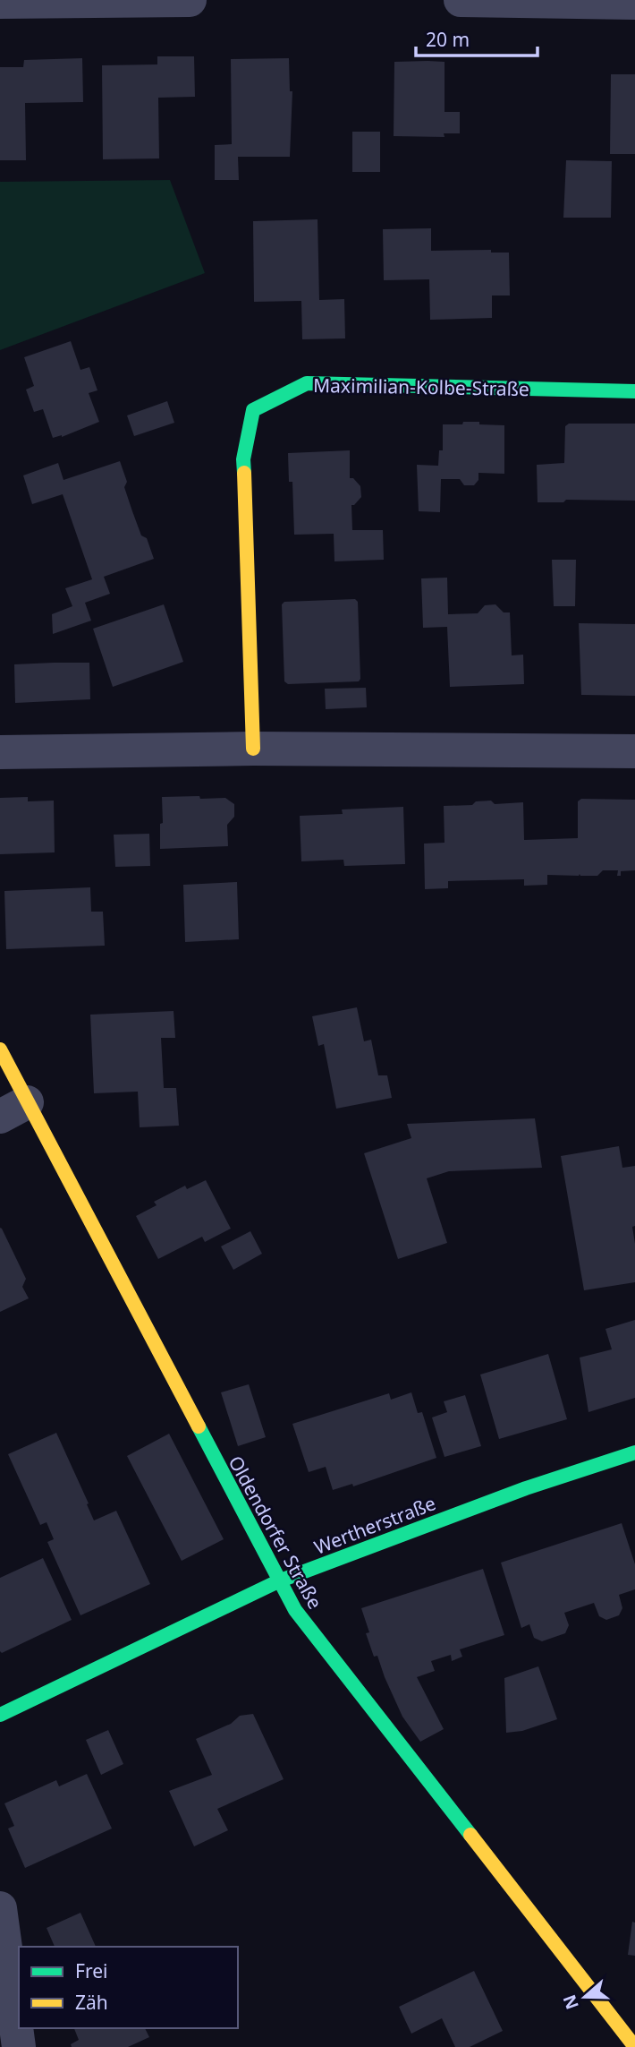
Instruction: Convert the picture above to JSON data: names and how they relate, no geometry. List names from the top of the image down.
{
  "streets": {
    "street": ["Maximilian-Kolbe-Straße", "Wertherstraße", "Oldendorfer Straße"]
  },
  "crossings": [
    ["Wertherstraße", "Oldendorfer Straße"]
  ],
  "legend": ["Frei", "Zäh"],
  "scale_bar": "20 m",
  "north": "left"
}
